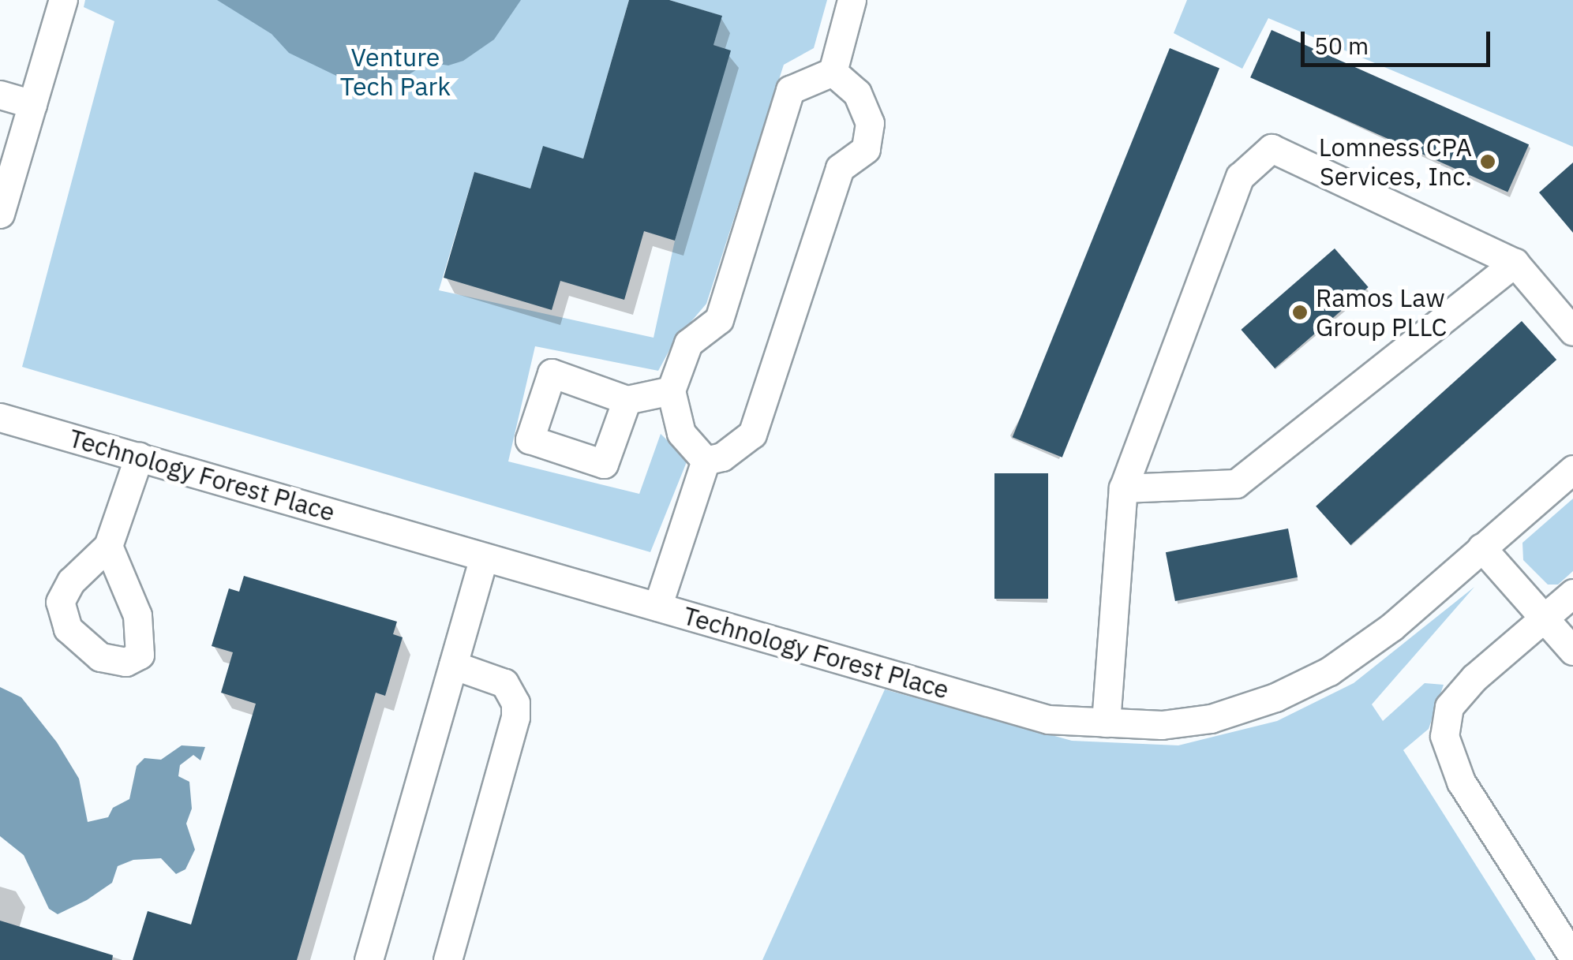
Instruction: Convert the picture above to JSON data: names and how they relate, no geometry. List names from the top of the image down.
{
  "streets": {
    "street": ["Technology Forest Place"]
  },
  "parks": ["Venture Tech Park"],
  "places": ["Lomness CPA Services, Inc.", "Ramos Law Group PLLC"],
  "scale_bar": "50 m"
}
